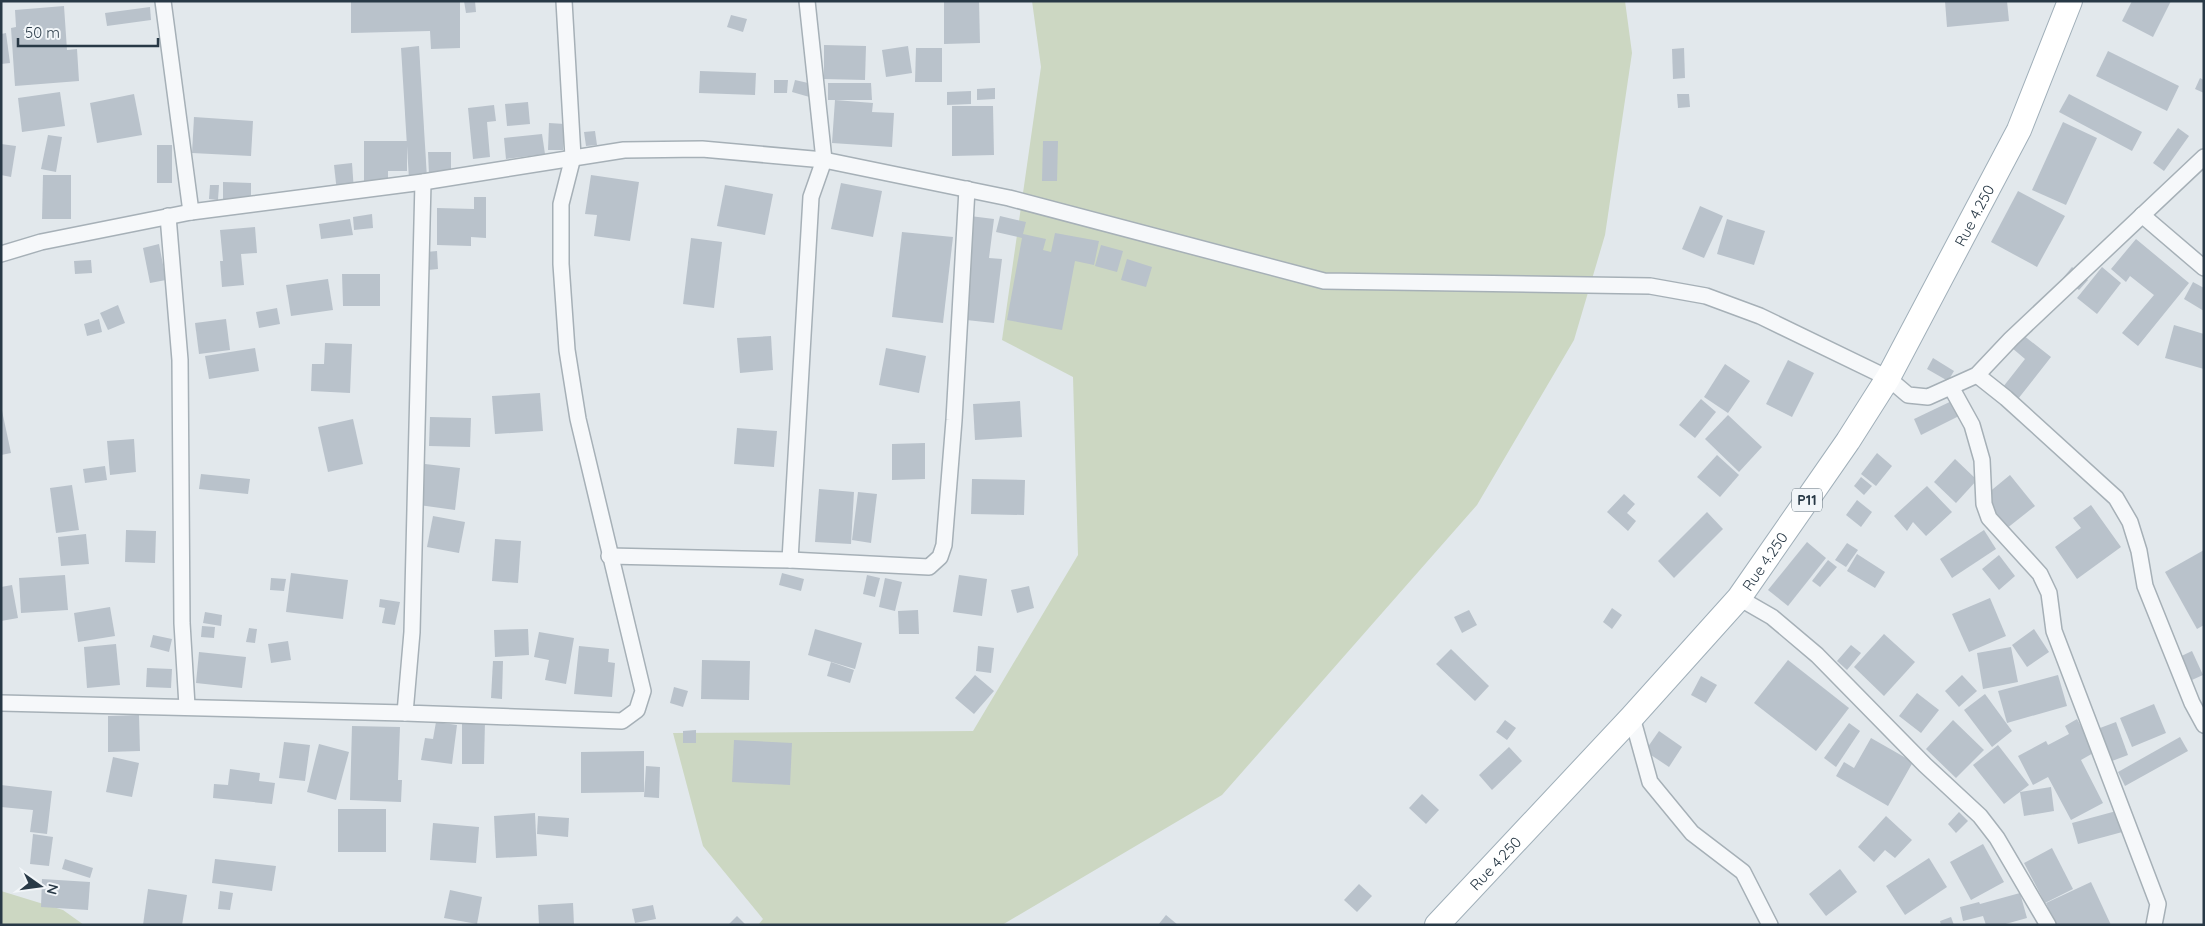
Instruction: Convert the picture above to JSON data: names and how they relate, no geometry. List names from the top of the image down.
{
  "streets": {
    "main road": ["Rue 4.250", "P11"]
  },
  "scale_bar": "50 m",
  "north": "right"
}
